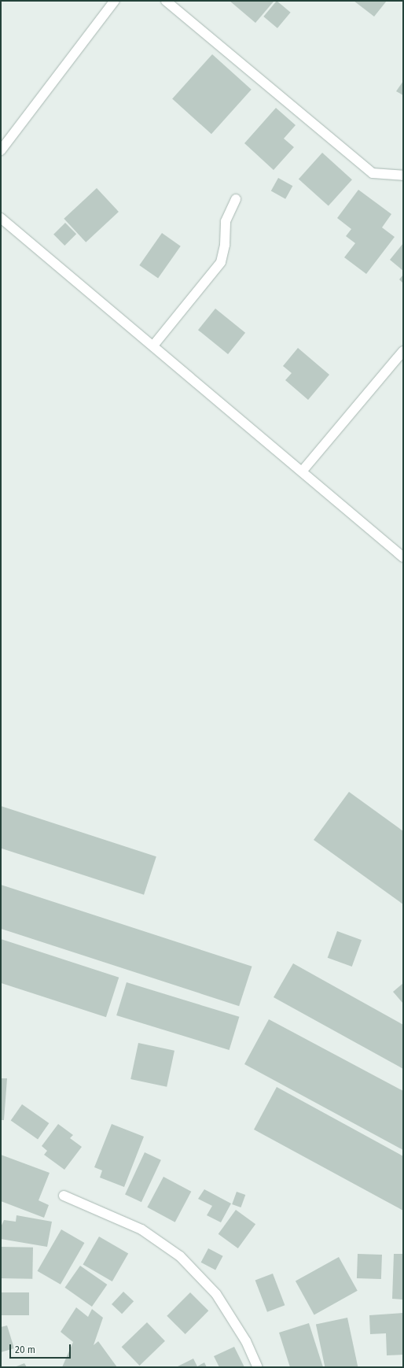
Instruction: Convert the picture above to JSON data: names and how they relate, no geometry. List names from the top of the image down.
{
  "scale_bar": "20 m"
}
